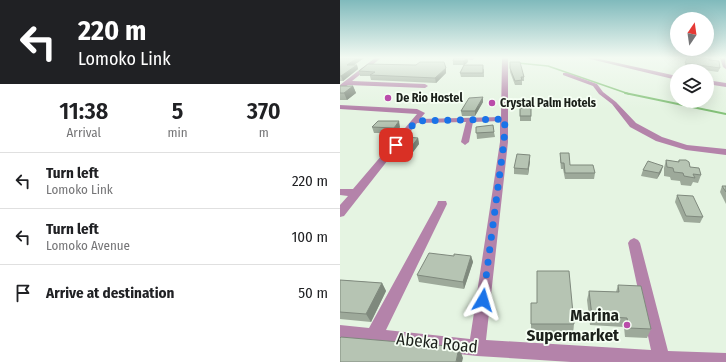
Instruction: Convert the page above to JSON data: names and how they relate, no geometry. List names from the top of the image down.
{
  "streets": {
    "street": ["Abeka Road"]
  },
  "places": ["De Rio Hostel", "Crystal Palm Hotels", "Marina Supermarket"],
  "north": "top",
  "page": {
    "turn": ["220 m", "Lomoko Link"],
    "eta": [
      "11:38",
      "Arrival",
      "5",
      "min",
      "370",
      "m"
    ],
    "list": [
      {
        "name": "Turn left",
        "note": "Lomoko Link",
        "value": "220 m"
      },
      {
        "name": "Turn left",
        "note": "Lomoko Avenue",
        "value": "100 m"
      },
      {
        "name": "Arrive at destination",
        "value": "50 m"
      }
    ]
  }
}
